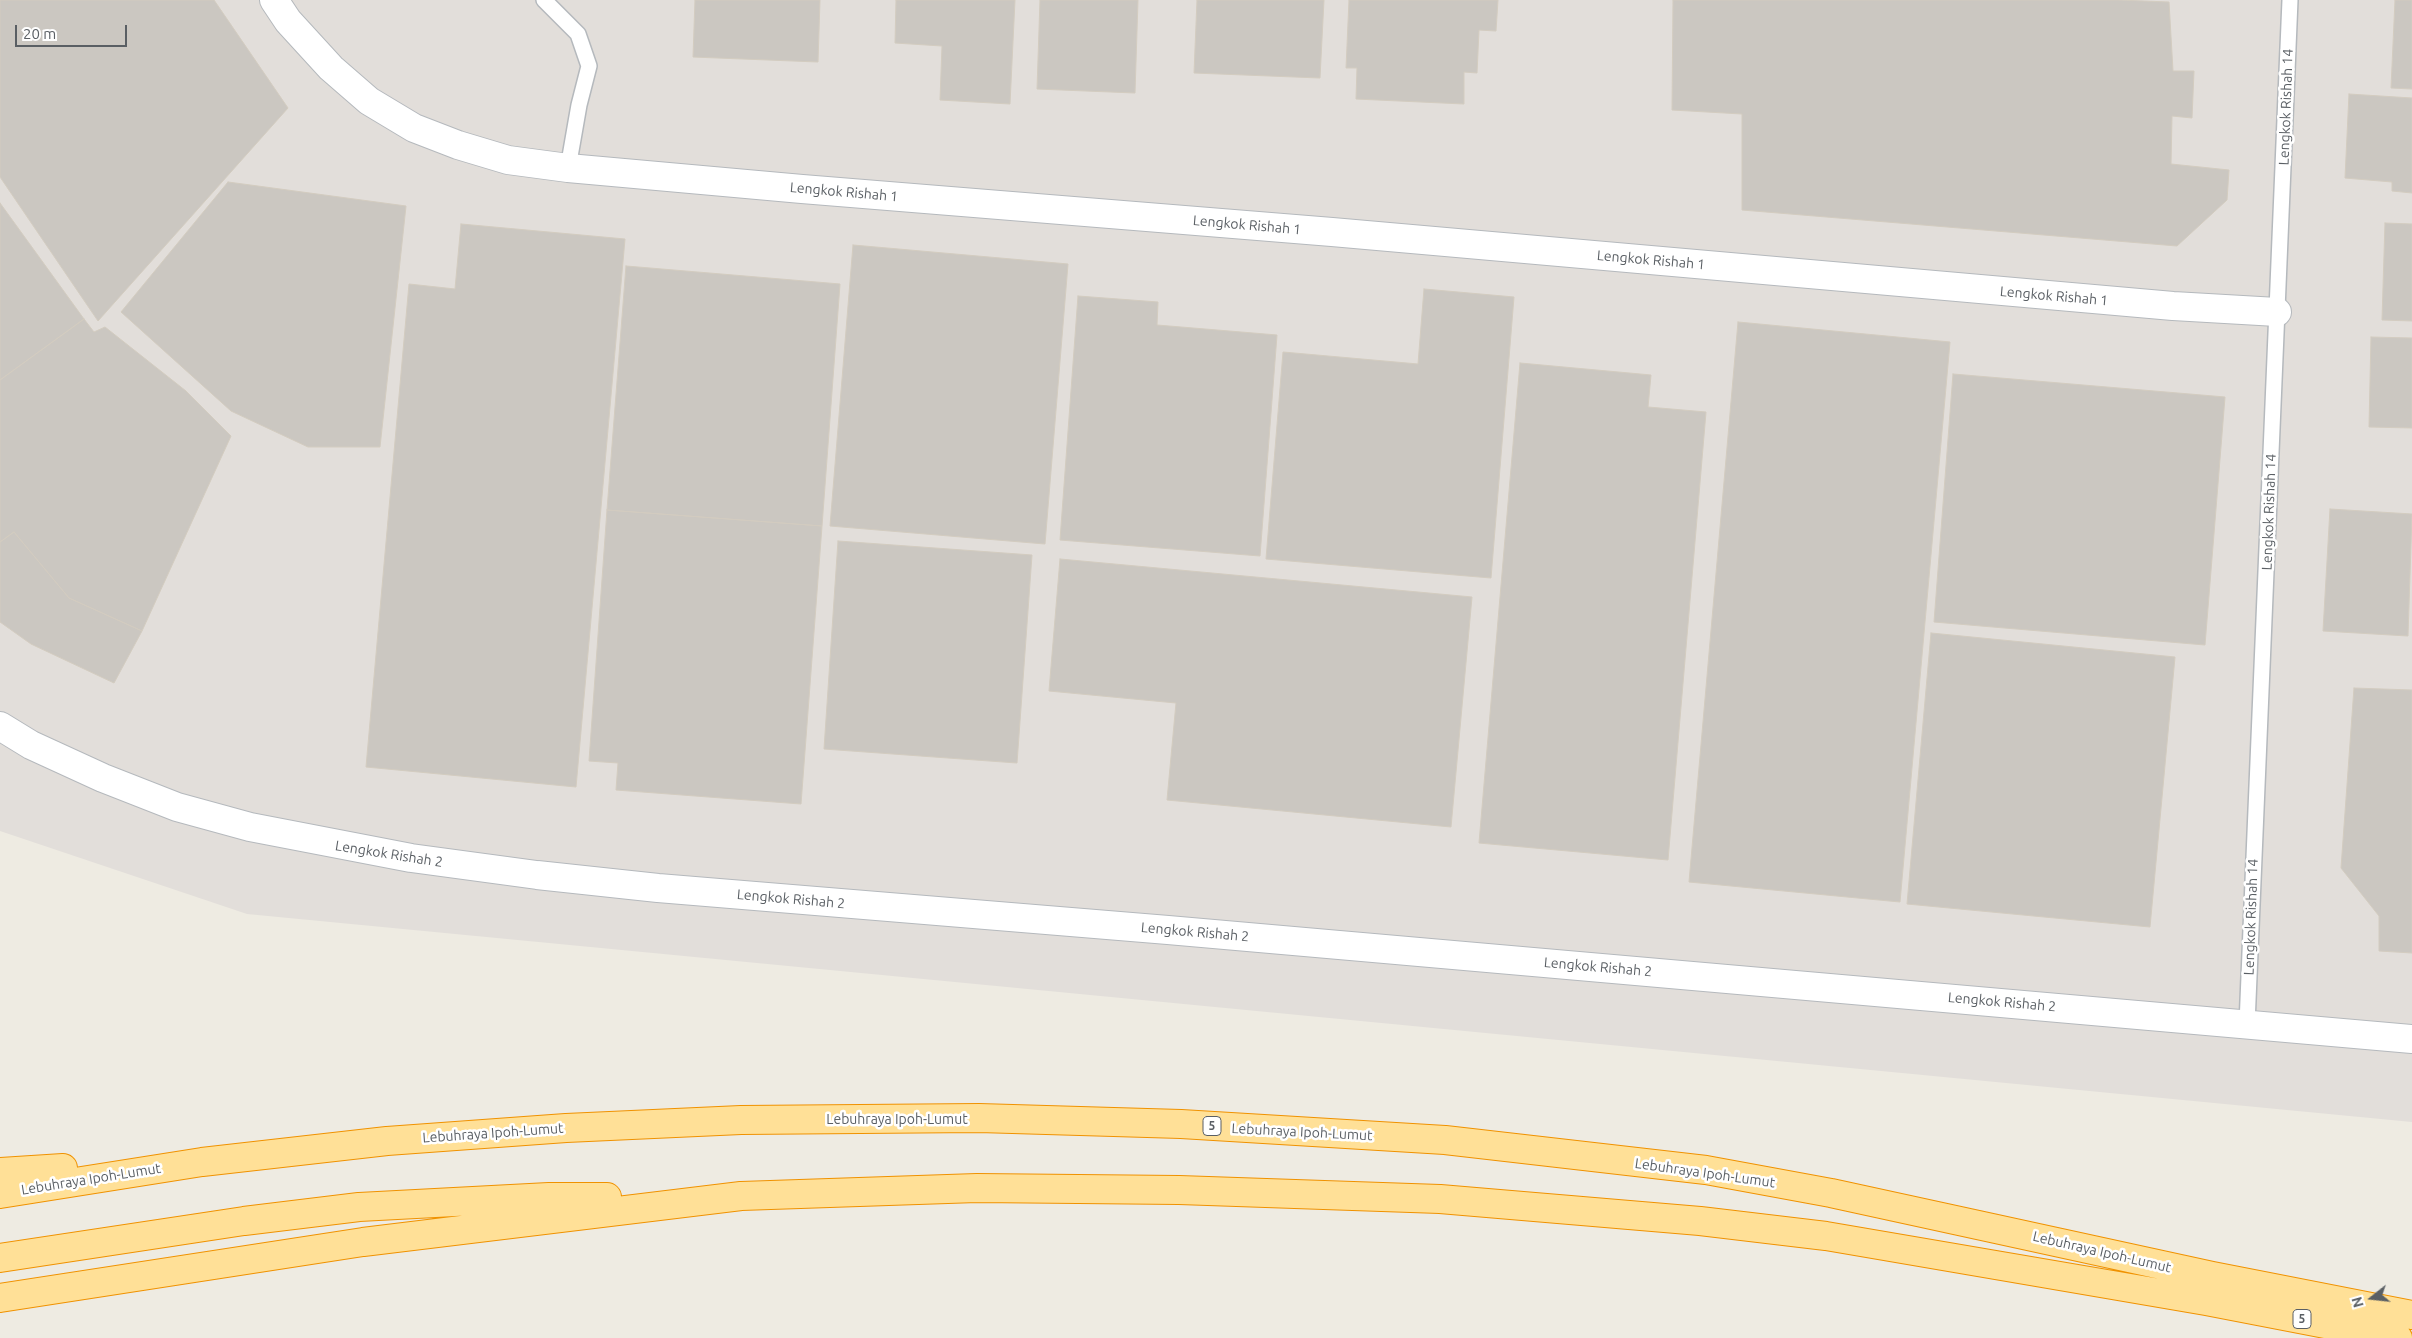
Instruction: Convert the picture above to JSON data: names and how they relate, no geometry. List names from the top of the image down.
{
  "streets": {
    "highway": ["Lebuhraya Ipoh-Lumut", "5"],
    "street": ["Lengkok Rishah 1", "Lengkok Rishah 2"],
    "lane": ["Lengkok Rishah 14"]
  },
  "crossings": [
    ["Lengkok Rishah 14", "Lengkok Rishah 1"],
    ["Lengkok Rishah 14", "Lengkok Rishah 2"]
  ],
  "scale_bar": "20 m",
  "north": "left"
}
